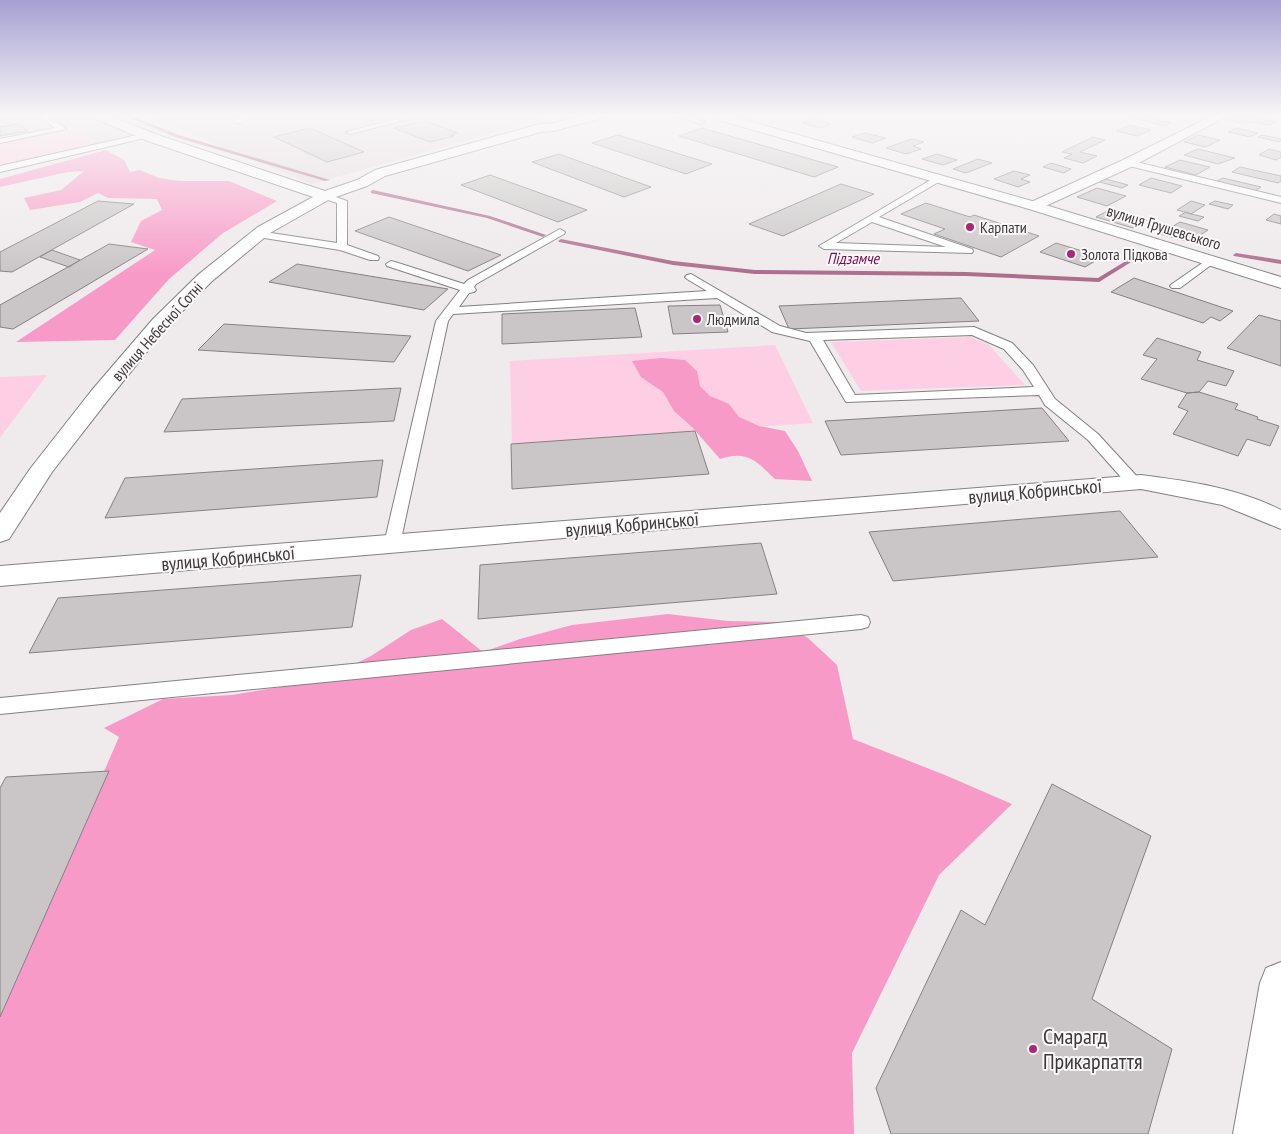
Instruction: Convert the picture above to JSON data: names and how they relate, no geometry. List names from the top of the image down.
{
  "streets": {
    "street": ["вулиця Грушевського", "вулиця Небесної Сотні", "вулиця Кобринської"]
  },
  "water": ["Підзамче"],
  "places": [
    "Карпати",
    "Золота Підкова",
    "Людмила",
    "Смарагд Прикарпаття"
  ]
}
